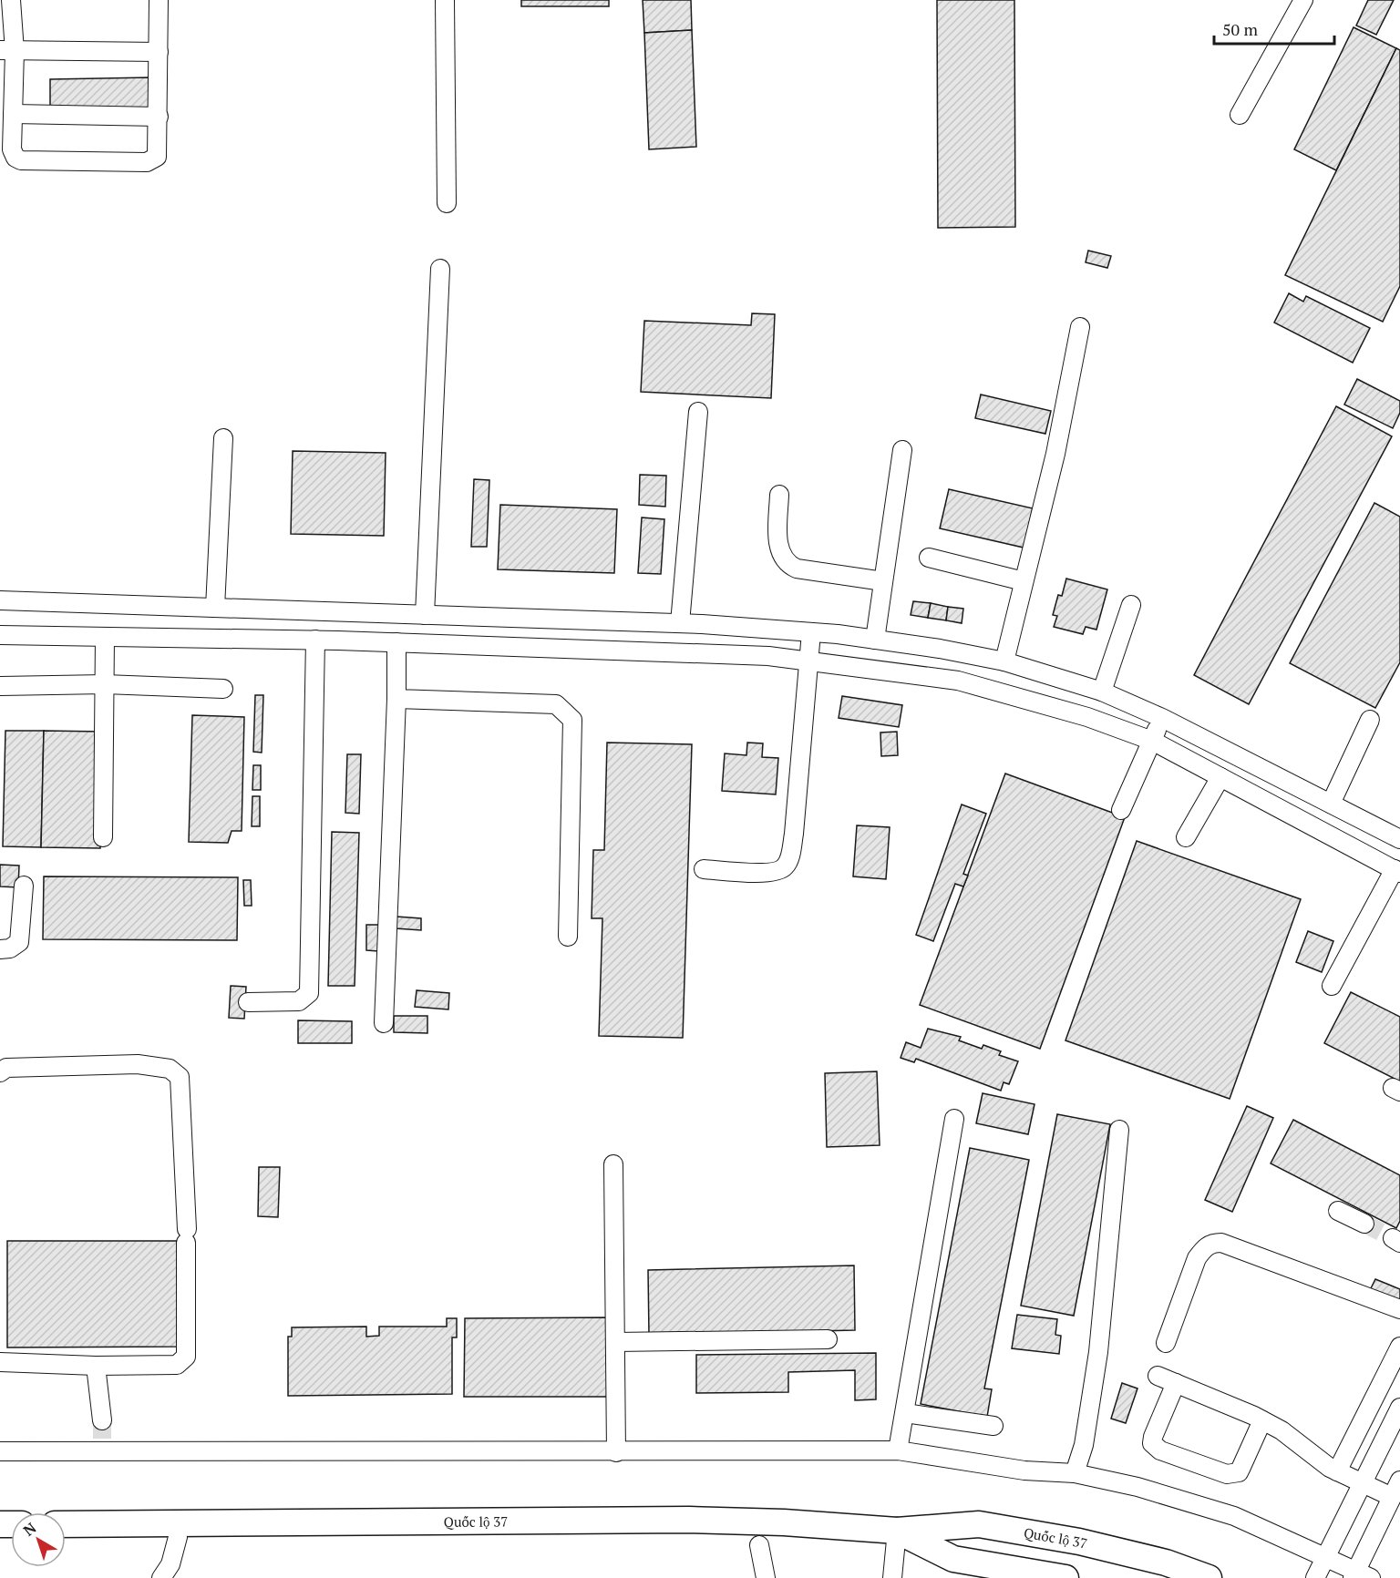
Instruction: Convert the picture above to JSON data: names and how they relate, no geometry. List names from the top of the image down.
{
  "streets": {
    "highway": ["Quốc lộ 37"]
  },
  "scale_bar": "50 m",
  "north": "top left"
}
